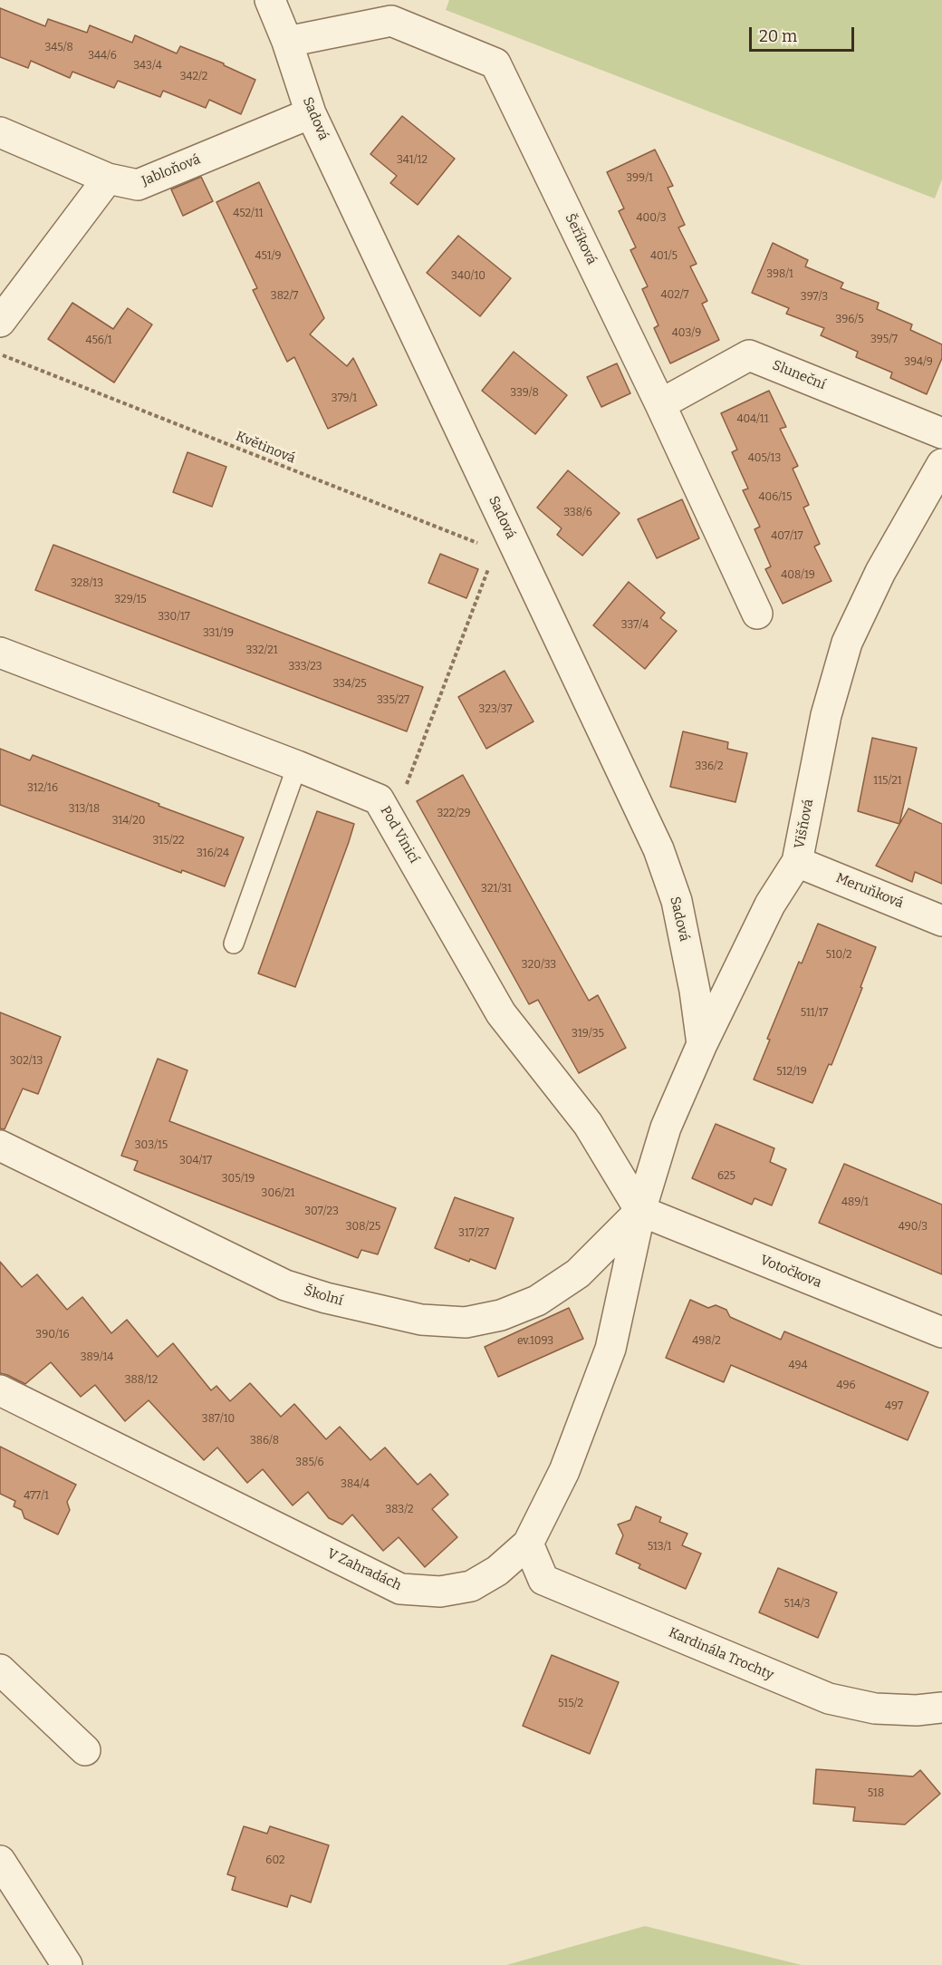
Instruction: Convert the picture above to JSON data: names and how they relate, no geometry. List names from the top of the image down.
{
  "streets": {
    "street": [
      "Sadová",
      "Jabloňová",
      "Šeříková",
      "Sluneční",
      "Višňová",
      "Pod Vinicí",
      "Meruňková",
      "Votočkova",
      "Školní",
      "V Zahradách",
      "Kardinála Trochty"
    ],
    "path": ["Květinová"]
  },
  "crossings": [
    ["Sadová", "Jabloňová"],
    ["Sadová", "Šeříková"],
    ["Sadová", "Květinová"],
    ["Sadová", "Višňová"],
    ["Šeříková", "Sluneční"],
    ["Višňová", "Pod Vinicí"],
    ["Višňová", "Meruňková"],
    ["Višňová", "Votočkova"],
    ["Višňová", "Školní"],
    ["Višňová", "V Zahradách"],
    ["Pod Vinicí", "Votočkova"],
    ["Pod Vinicí", "Školní"],
    ["Pod Vinicí", "V Zahradách"],
    ["Votočkova", "Školní"],
    ["Votočkova", "V Zahradách"],
    ["Školní", "V Zahradách"],
    ["V Zahradách", "Kardinála Trochty"]
  ],
  "house_numbers": [
    "345/8",
    "344/6",
    "343/4",
    "342/2",
    "341/12",
    "399/1",
    "452/11",
    "400/3",
    "451/9",
    "401/5",
    "398/1",
    "340/10",
    "402/7",
    "382/7",
    "397/3",
    "396/5",
    "403/9",
    "395/7",
    "456/1",
    "394/9",
    "339/8",
    "379/1",
    "404/11",
    "405/13",
    "406/15",
    "338/6",
    "407/17",
    "408/19",
    "328/13",
    "329/15",
    "330/17",
    "337/4",
    "331/19",
    "332/21",
    "333/23",
    "334/25",
    "335/27",
    "323/37",
    "336/2",
    "115/21",
    "312/16",
    "313/18",
    "322/29",
    "314/20",
    "315/22",
    "316/24",
    "321/31",
    "510/2",
    "320/33",
    "511/17",
    "319/35",
    "302/13",
    "512/19",
    "303/15",
    "304/17",
    "625",
    "305/19",
    "306/21",
    "489/1",
    "307/23",
    "308/25",
    "490/3",
    "317/27",
    "390/16",
    "ev.1093",
    "498/2",
    "389/14",
    "494",
    "388/12",
    "496",
    "497",
    "387/10",
    "386/8",
    "385/6",
    "384/4",
    "477/1",
    "383/2",
    "513/1",
    "514/3",
    "515/2",
    "518",
    "602"
  ],
  "scale_bar": "20 m"
}
